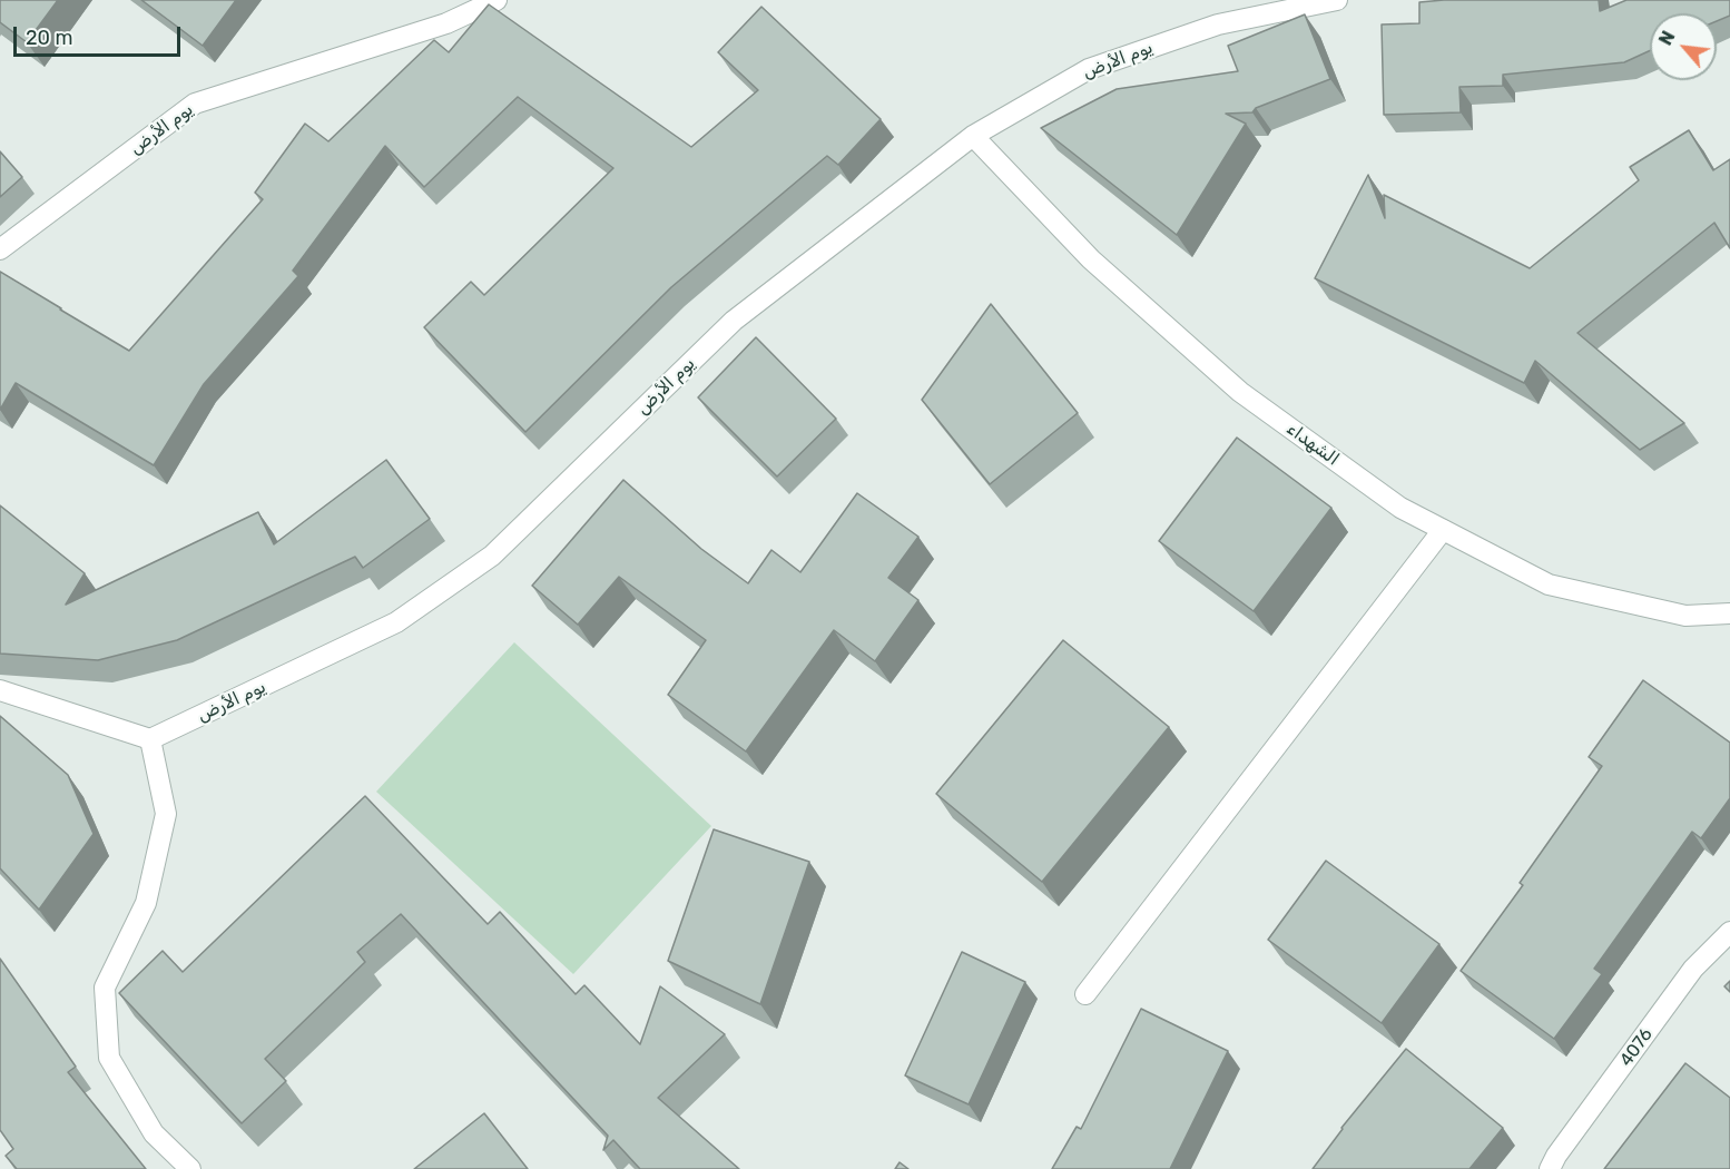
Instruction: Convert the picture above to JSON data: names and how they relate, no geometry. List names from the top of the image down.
{
  "streets": {
    "street": ["يوم الأرض", "الشهداء", "4076"]
  },
  "crossings": [
    ["يوم الأرض", "الشهداء"]
  ],
  "scale_bar": "20 m",
  "north": "top left"
}
